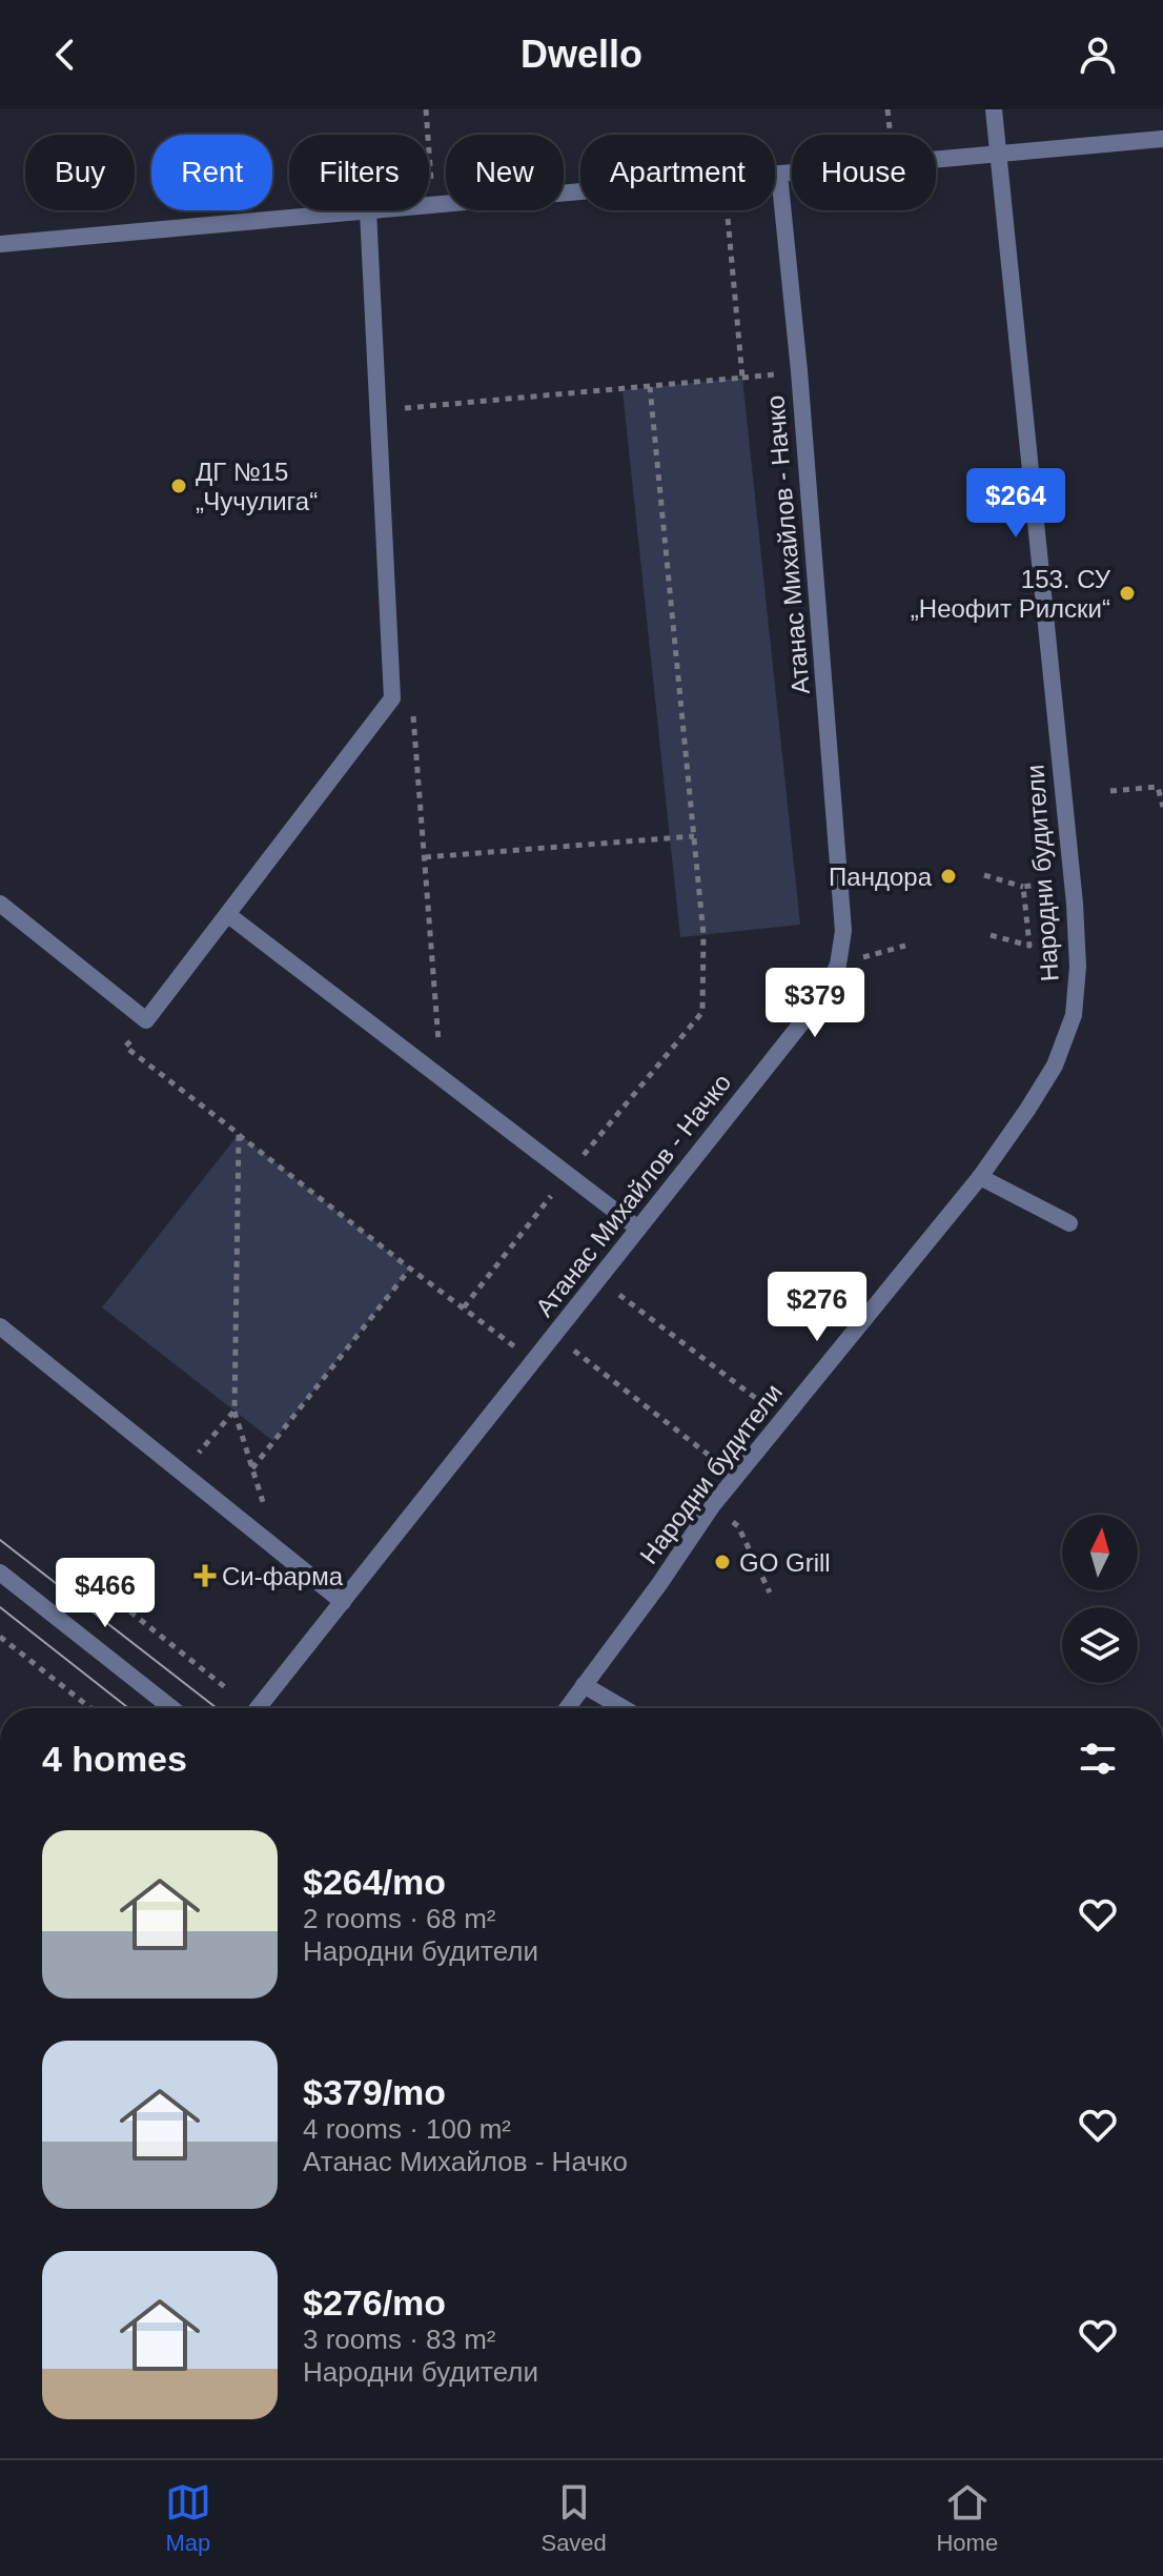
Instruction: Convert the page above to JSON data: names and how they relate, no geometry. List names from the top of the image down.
{
  "streets": {
    "street": ["Атанас Михайлов - Начко", "Народни будители"]
  },
  "places": {
    "other": [
      "ДГ №15 „Чучулига“",
      "153. СУ „Неофит Рилски“",
      "Пандора",
      "GO Grill"
    ],
    "health": ["Си-фарма"]
  },
  "north": "top",
  "page": {
    "header": "Dwello",
    "chip": [
      "Buy",
      "Rent",
      "Filters",
      "New",
      "Apartment",
      "House"
    ],
    "price": [
      "$264",
      "$379",
      "$276",
      "$466"
    ],
    "heading": "4 homes",
    "list": [
      {
        "name": "$264/mo",
        "note": "2 rooms · 68 m² · Народни будители"
      },
      {
        "name": "$379/mo",
        "note": "4 rooms · 100 m² · Атанас Михайлов - Начко"
      },
      {
        "name": "$276/mo",
        "note": "3 rooms · 83 m² · Народни будители"
      }
    ],
    "tabs": ["Map", "Saved", "Home"]
  }
}
